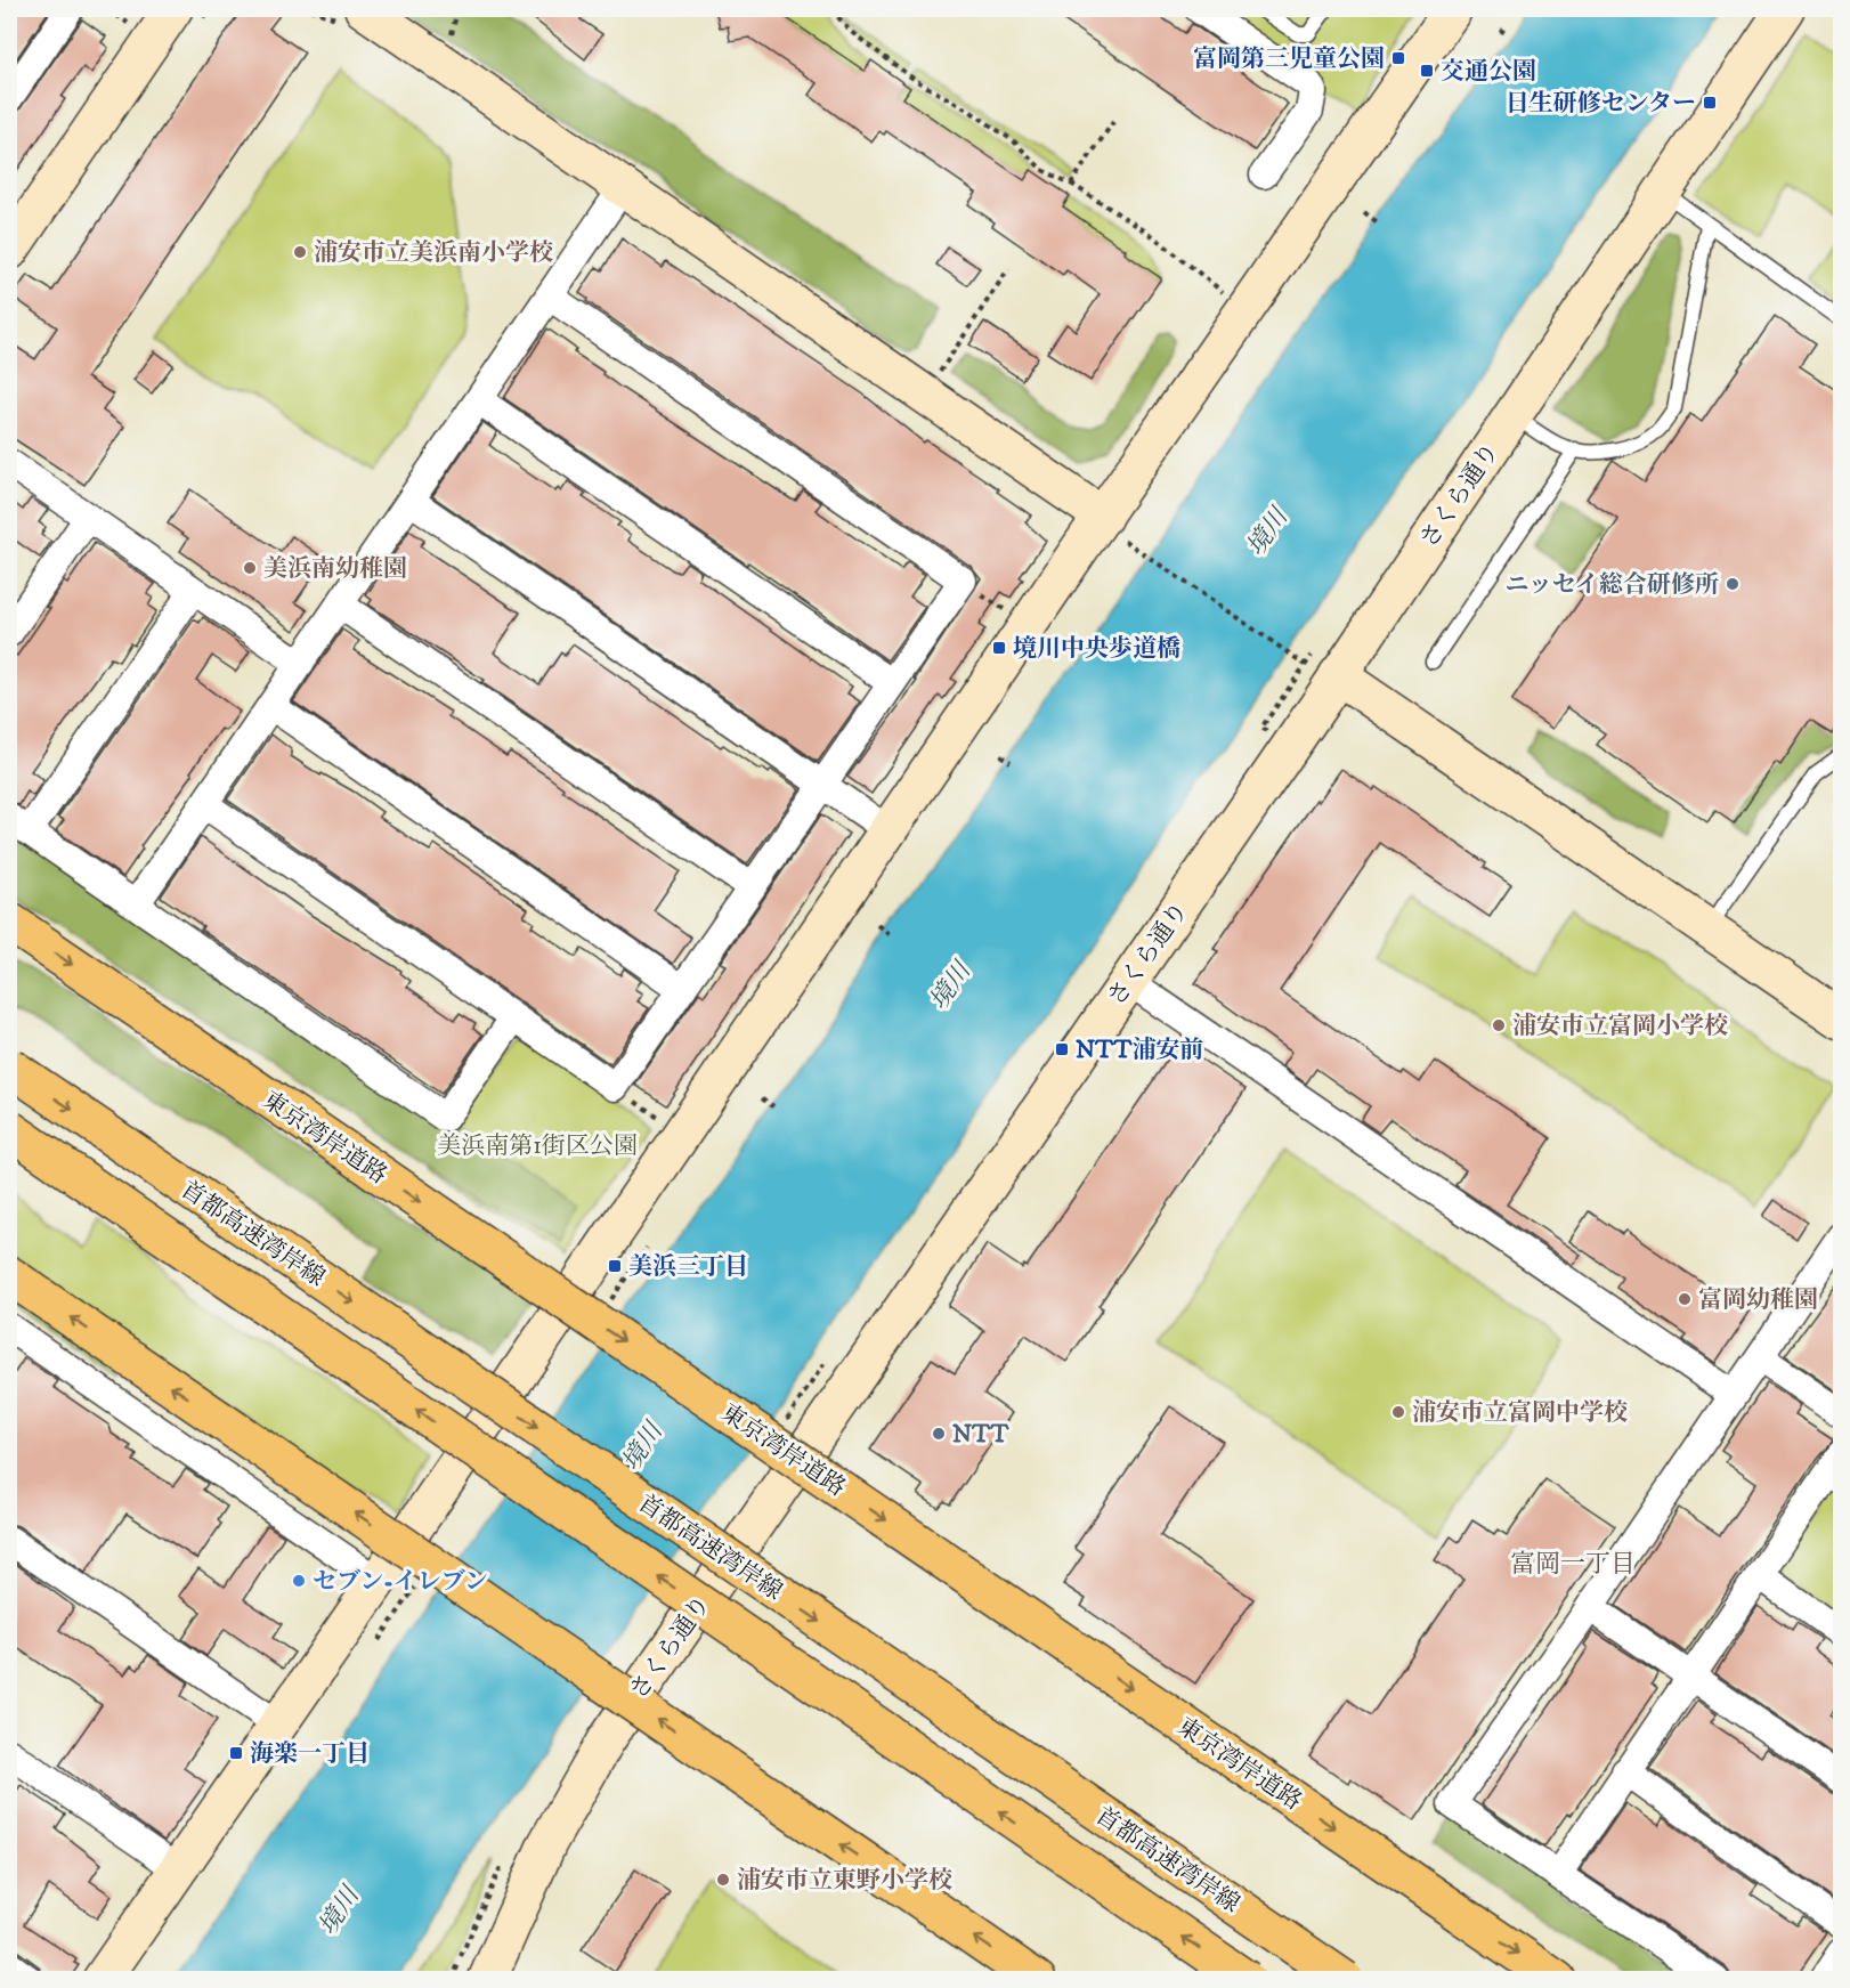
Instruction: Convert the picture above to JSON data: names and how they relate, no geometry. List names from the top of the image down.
{
  "streets": {
    "highway": ["東京湾岸道路", "首都高速湾岸線"],
    "street": ["さくら通り"]
  },
  "districts": ["富岡一丁目"],
  "water": ["境川"],
  "parks": ["美浜南第1街区公園"],
  "places": {
    "transit": [
      "富岡第三児童公園",
      "交通公園",
      "日生研修センター",
      "境川中央歩道橋",
      "NTT浦安前",
      "美浜三丁目",
      "海楽一丁目"
    ],
    "other": [
      "浦安市立美浜南小学校",
      "美浜南幼稚園",
      "ニッセイ総合研修所",
      "浦安市立富岡小学校",
      "富岡幼稚園",
      "浦安市立富岡中学校",
      "NTT",
      "セブン-イレブン",
      "浦安市立東野小学校"
    ]
  }
}
